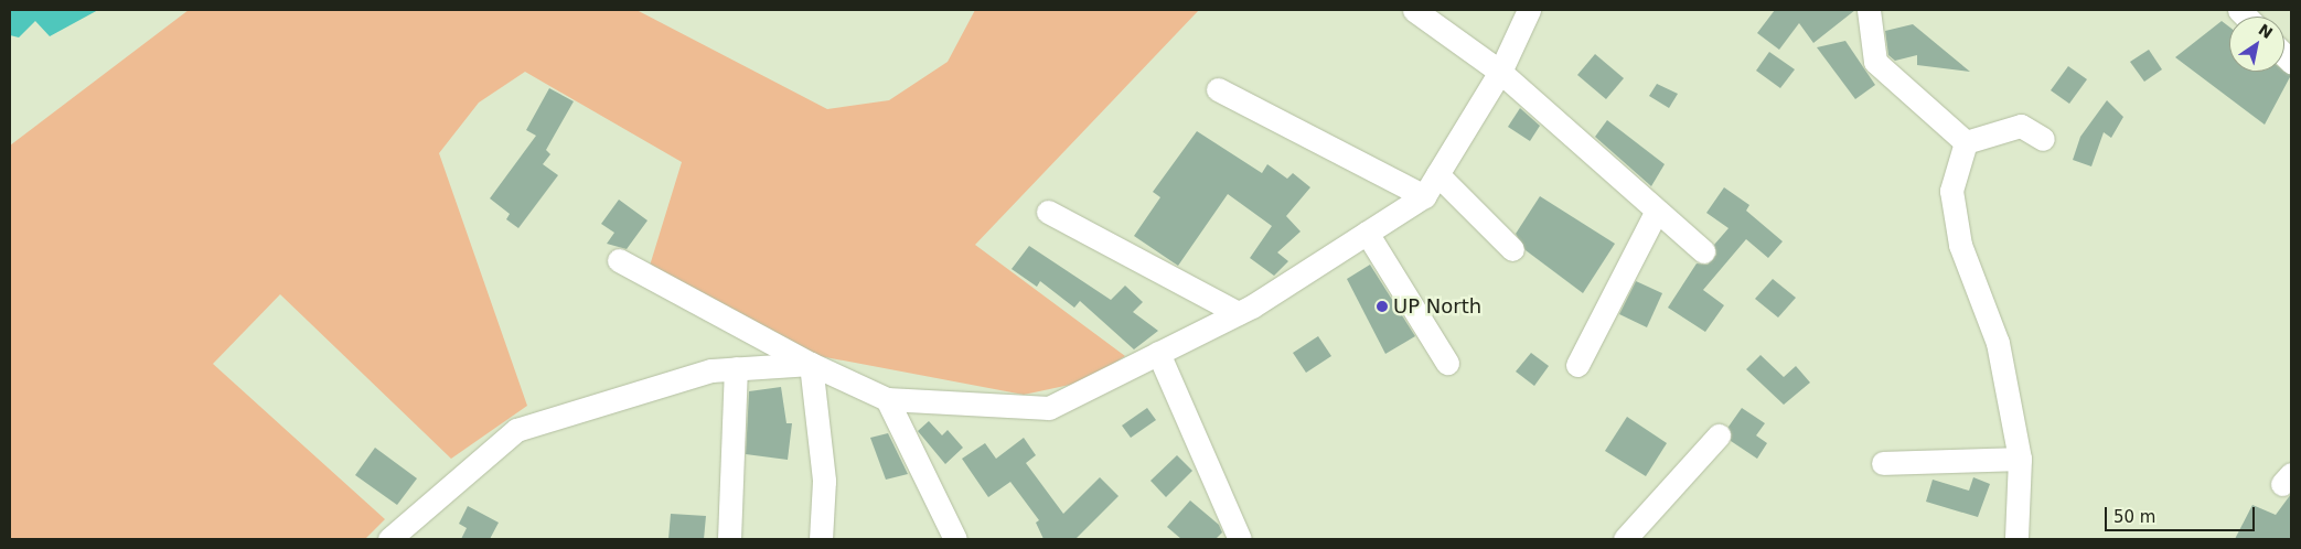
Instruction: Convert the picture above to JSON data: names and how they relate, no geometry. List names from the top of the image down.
{
  "places": ["UP North"],
  "scale_bar": "50 m",
  "north": "top right"
}
